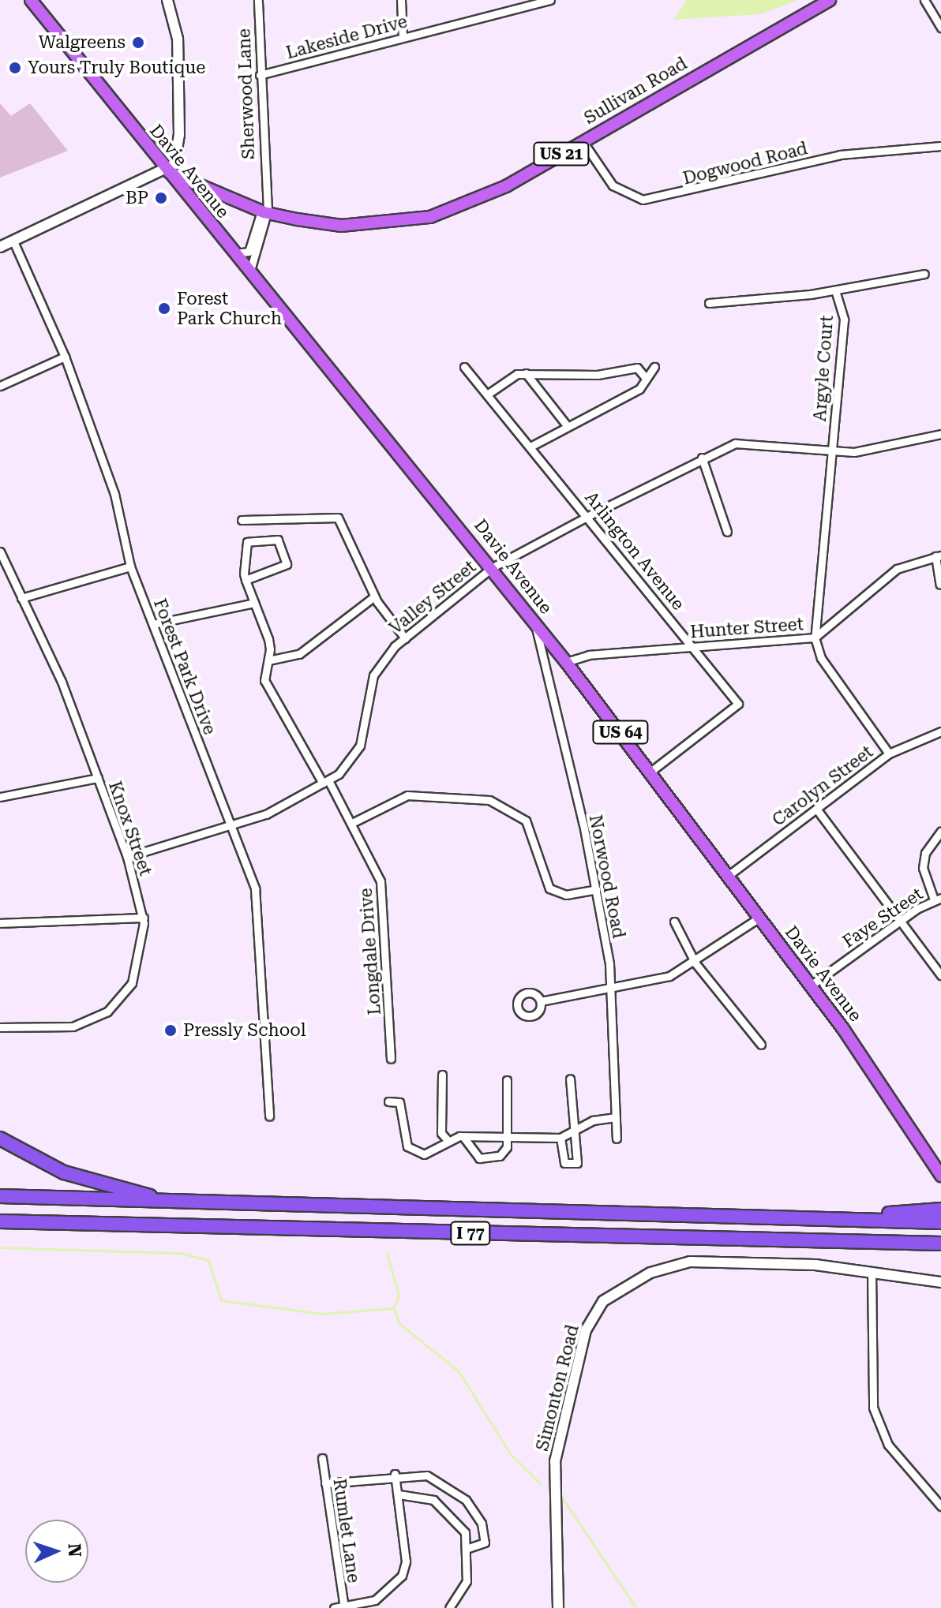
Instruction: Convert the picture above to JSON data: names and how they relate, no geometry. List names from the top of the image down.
{
  "streets": {
    "highway": ["I 77"],
    "main road": [
      "Sullivan Road",
      "US 21",
      "Davie Avenue",
      "US 64"
    ],
    "street": [
      "Lakeside Drive",
      "Sherwood Lane",
      "Dogwood Road",
      "Argyle Court",
      "Arlington Avenue",
      "Valley Street",
      "Hunter Street",
      "Forest Park Drive",
      "Carolyn Street",
      "Knox Street",
      "Norwood Road",
      "Faye Street",
      "Longdale Drive",
      "Simonton Road",
      "Rumlet Lane"
    ]
  },
  "crossings": [
    ["Lakeside Drive", "Sherwood Lane"],
    ["Sullivan Road", "Sherwood Lane"],
    ["Sullivan Road", "Dogwood Road"],
    ["Sullivan Road", "Davie Avenue"],
    ["Sherwood Lane", "Davie Avenue"],
    ["Davie Avenue", "Arlington Avenue"],
    ["Davie Avenue", "Valley Street"],
    ["Davie Avenue", "Hunter Street"],
    ["Davie Avenue", "Carolyn Street"],
    ["Davie Avenue", "Norwood Road"],
    ["Davie Avenue", "Faye Street"],
    ["Argyle Court", "Valley Street"],
    ["Argyle Court", "Hunter Street"],
    ["Arlington Avenue", "Valley Street"],
    ["Arlington Avenue", "Hunter Street"],
    ["Valley Street", "Forest Park Drive"],
    ["Valley Street", "Knox Street"],
    ["Valley Street", "Longdale Drive"]
  ],
  "places": [
    "Walgreens",
    "Yours Truly Boutique",
    "BP",
    "Forest Park Church",
    "Pressly School"
  ],
  "north": "right"
}
